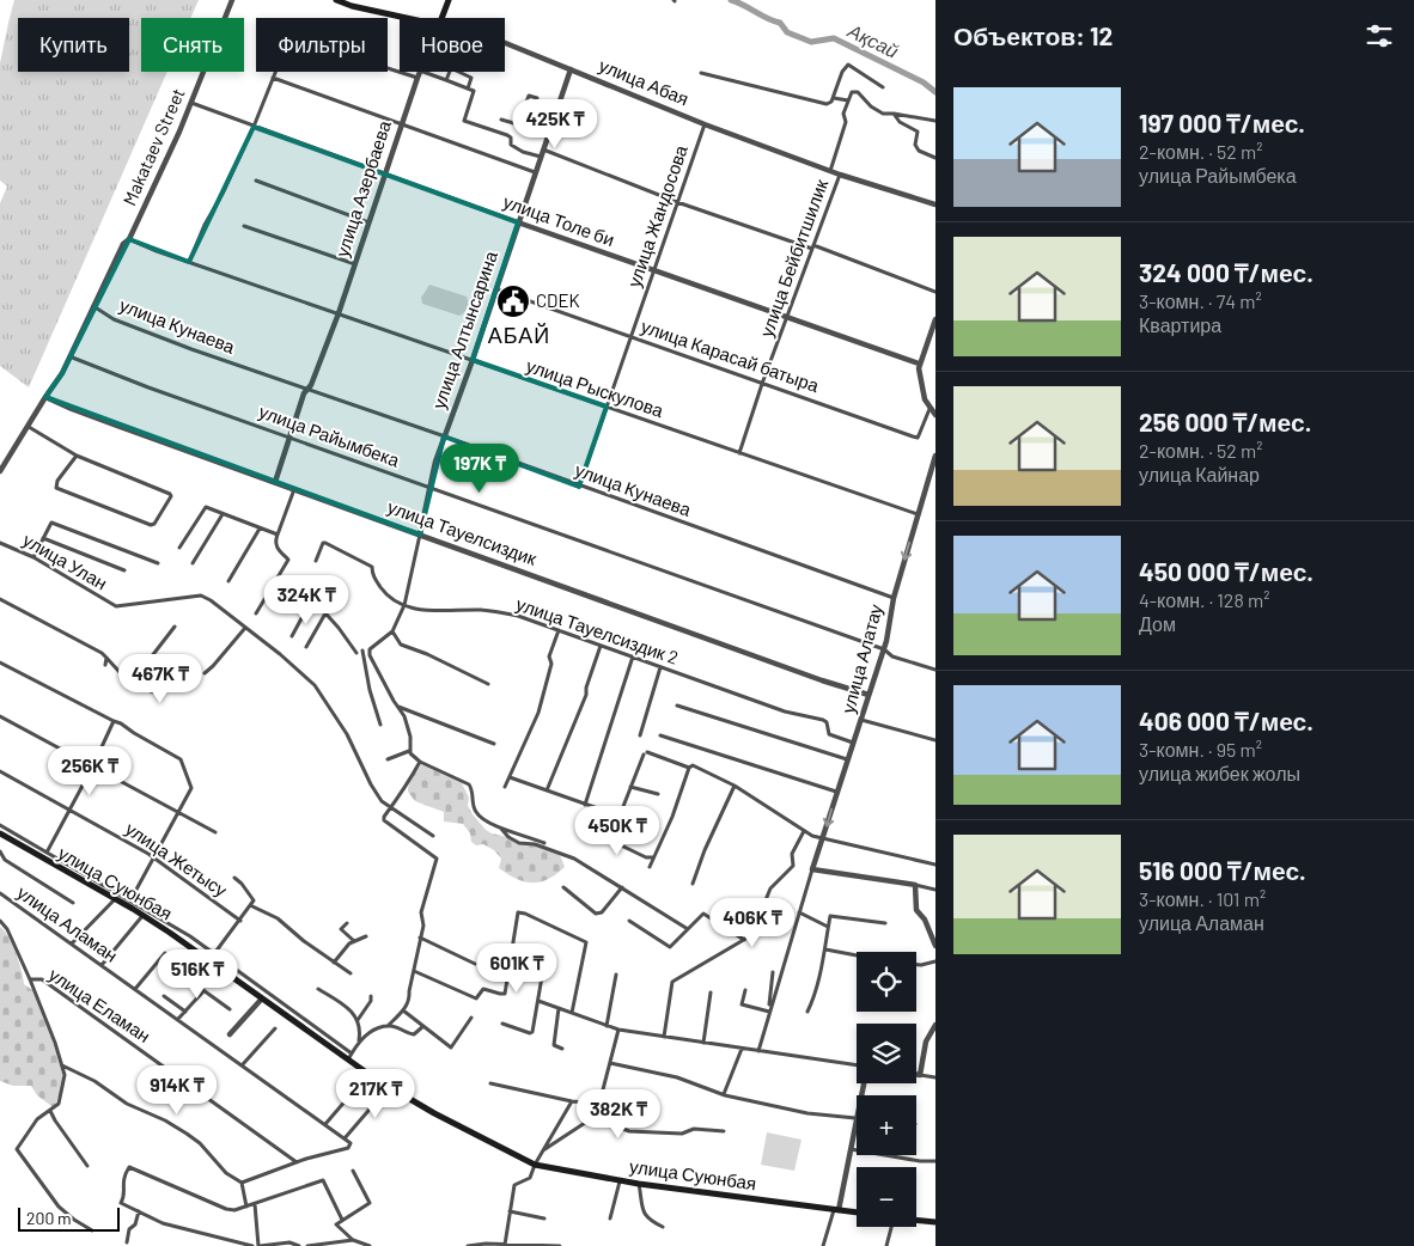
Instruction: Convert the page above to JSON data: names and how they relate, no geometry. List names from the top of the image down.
{
  "streets": {
    "main road": ["улица Абая", "улица Азербаева", "улица Суюнбая"],
    "street": [
      "Makataev Street",
      "улица Жандосова",
      "улица Толе би",
      "улица Бейбитшилик",
      "улица Кунаева",
      "улица Алтынсарина",
      "улица Карасай батыра",
      "улица Рыскулова",
      "улица Райымбека",
      "улица Тауелсиздик",
      "улица Улан",
      "улица Тауелсиздик 2",
      "улица Алатау",
      "улица Жетысу",
      "улица Аламан",
      "улица Еламан"
    ]
  },
  "crossings": [
    ["улица Абая", "улица Жандосова"],
    ["улица Абая", "улица Бейбитшилик"],
    ["улица Абая", "улица Алтынсарина"],
    ["Makataev Street", "улица Толе би"],
    ["Makataev Street", "улица Кунаева"],
    ["Makataev Street", "улица Рыскулова"],
    ["Makataev Street", "улица Райымбека"],
    ["Makataev Street", "улица Тауелсиздик"],
    ["улица Азербаева", "улица Толе би"],
    ["улица Азербаева", "улица Кунаева"],
    ["улица Азербаева", "улица Рыскулова"],
    ["улица Азербаева", "улица Райымбека"],
    ["улица Азербаева", "улица Тауелсиздик"],
    ["улица Жандосова", "улица Толе би"],
    ["улица Жандосова", "улица Кунаева"],
    ["улица Жандосова", "улица Карасай батыра"],
    ["улица Жандосова", "улица Рыскулова"],
    ["улица Толе би", "улица Бейбитшилик"],
    ["улица Толе би", "улица Алтынсарина"],
    ["улица Бейбитшилик", "улица Карасай батыра"],
    ["улица Бейбитшилик", "улица Рыскулова"],
    ["улица Кунаева", "улица Алтынсарина"],
    ["улица Кунаева", "улица Алатау"],
    ["улица Алтынсарина", "улица Карасай батыра"],
    ["улица Алтынсарина", "улица Рыскулова"],
    ["улица Алтынсарина", "улица Райымбека"],
    ["улица Алтынсарина", "улица Тауелсиздик"],
    ["улица Алтынсарина", "улица Тауелсиздик 2"],
    ["улица Рыскулова", "улица Алатау"],
    ["улица Райымбека", "улица Алатау"],
    ["улица Тауелсиздик", "улица Алатау"],
    ["улица Тауелсиздик 2", "улица Алатау"],
    ["улица Аламан", "улица Еламан"]
  ],
  "districts": ["АБАЙ"],
  "water": ["Ақсай"],
  "places": {
    "public building": ["CDEK"]
  },
  "scale_bar": "200 m",
  "page": {
    "heading": "Объектов: 12",
    "chip": [
      "Купить",
      "Снять",
      "Фильтры",
      "Новое"
    ],
    "list": [
      {
        "name": "197 000 ₸/мес.",
        "note": "2-комн. · 52 m² · улица Райымбека"
      },
      {
        "name": "324 000 ₸/мес.",
        "note": "3-комн. · 74 m² · Квартира"
      },
      {
        "name": "256 000 ₸/мес.",
        "note": "2-комн. · 52 m² · улица Кайнар"
      },
      {
        "name": "450 000 ₸/мес.",
        "note": "4-комн. · 128 m² · Дом"
      },
      {
        "name": "406 000 ₸/мес.",
        "note": "3-комн. · 95 m² · улица жибек жолы"
      },
      {
        "name": "516 000 ₸/мес.",
        "note": "3-комн. · 101 m² · улица Аламан"
      }
    ],
    "price": [
      "425K ₸",
      "197K ₸",
      "324K ₸",
      "467K ₸",
      "256K ₸",
      "450K ₸",
      "406K ₸",
      "601K ₸",
      "516K ₸",
      "914K ₸",
      "217K ₸",
      "382K ₸"
    ],
    "map_buttons": ["+", "−"],
    "scale": "200 m"
  }
}
